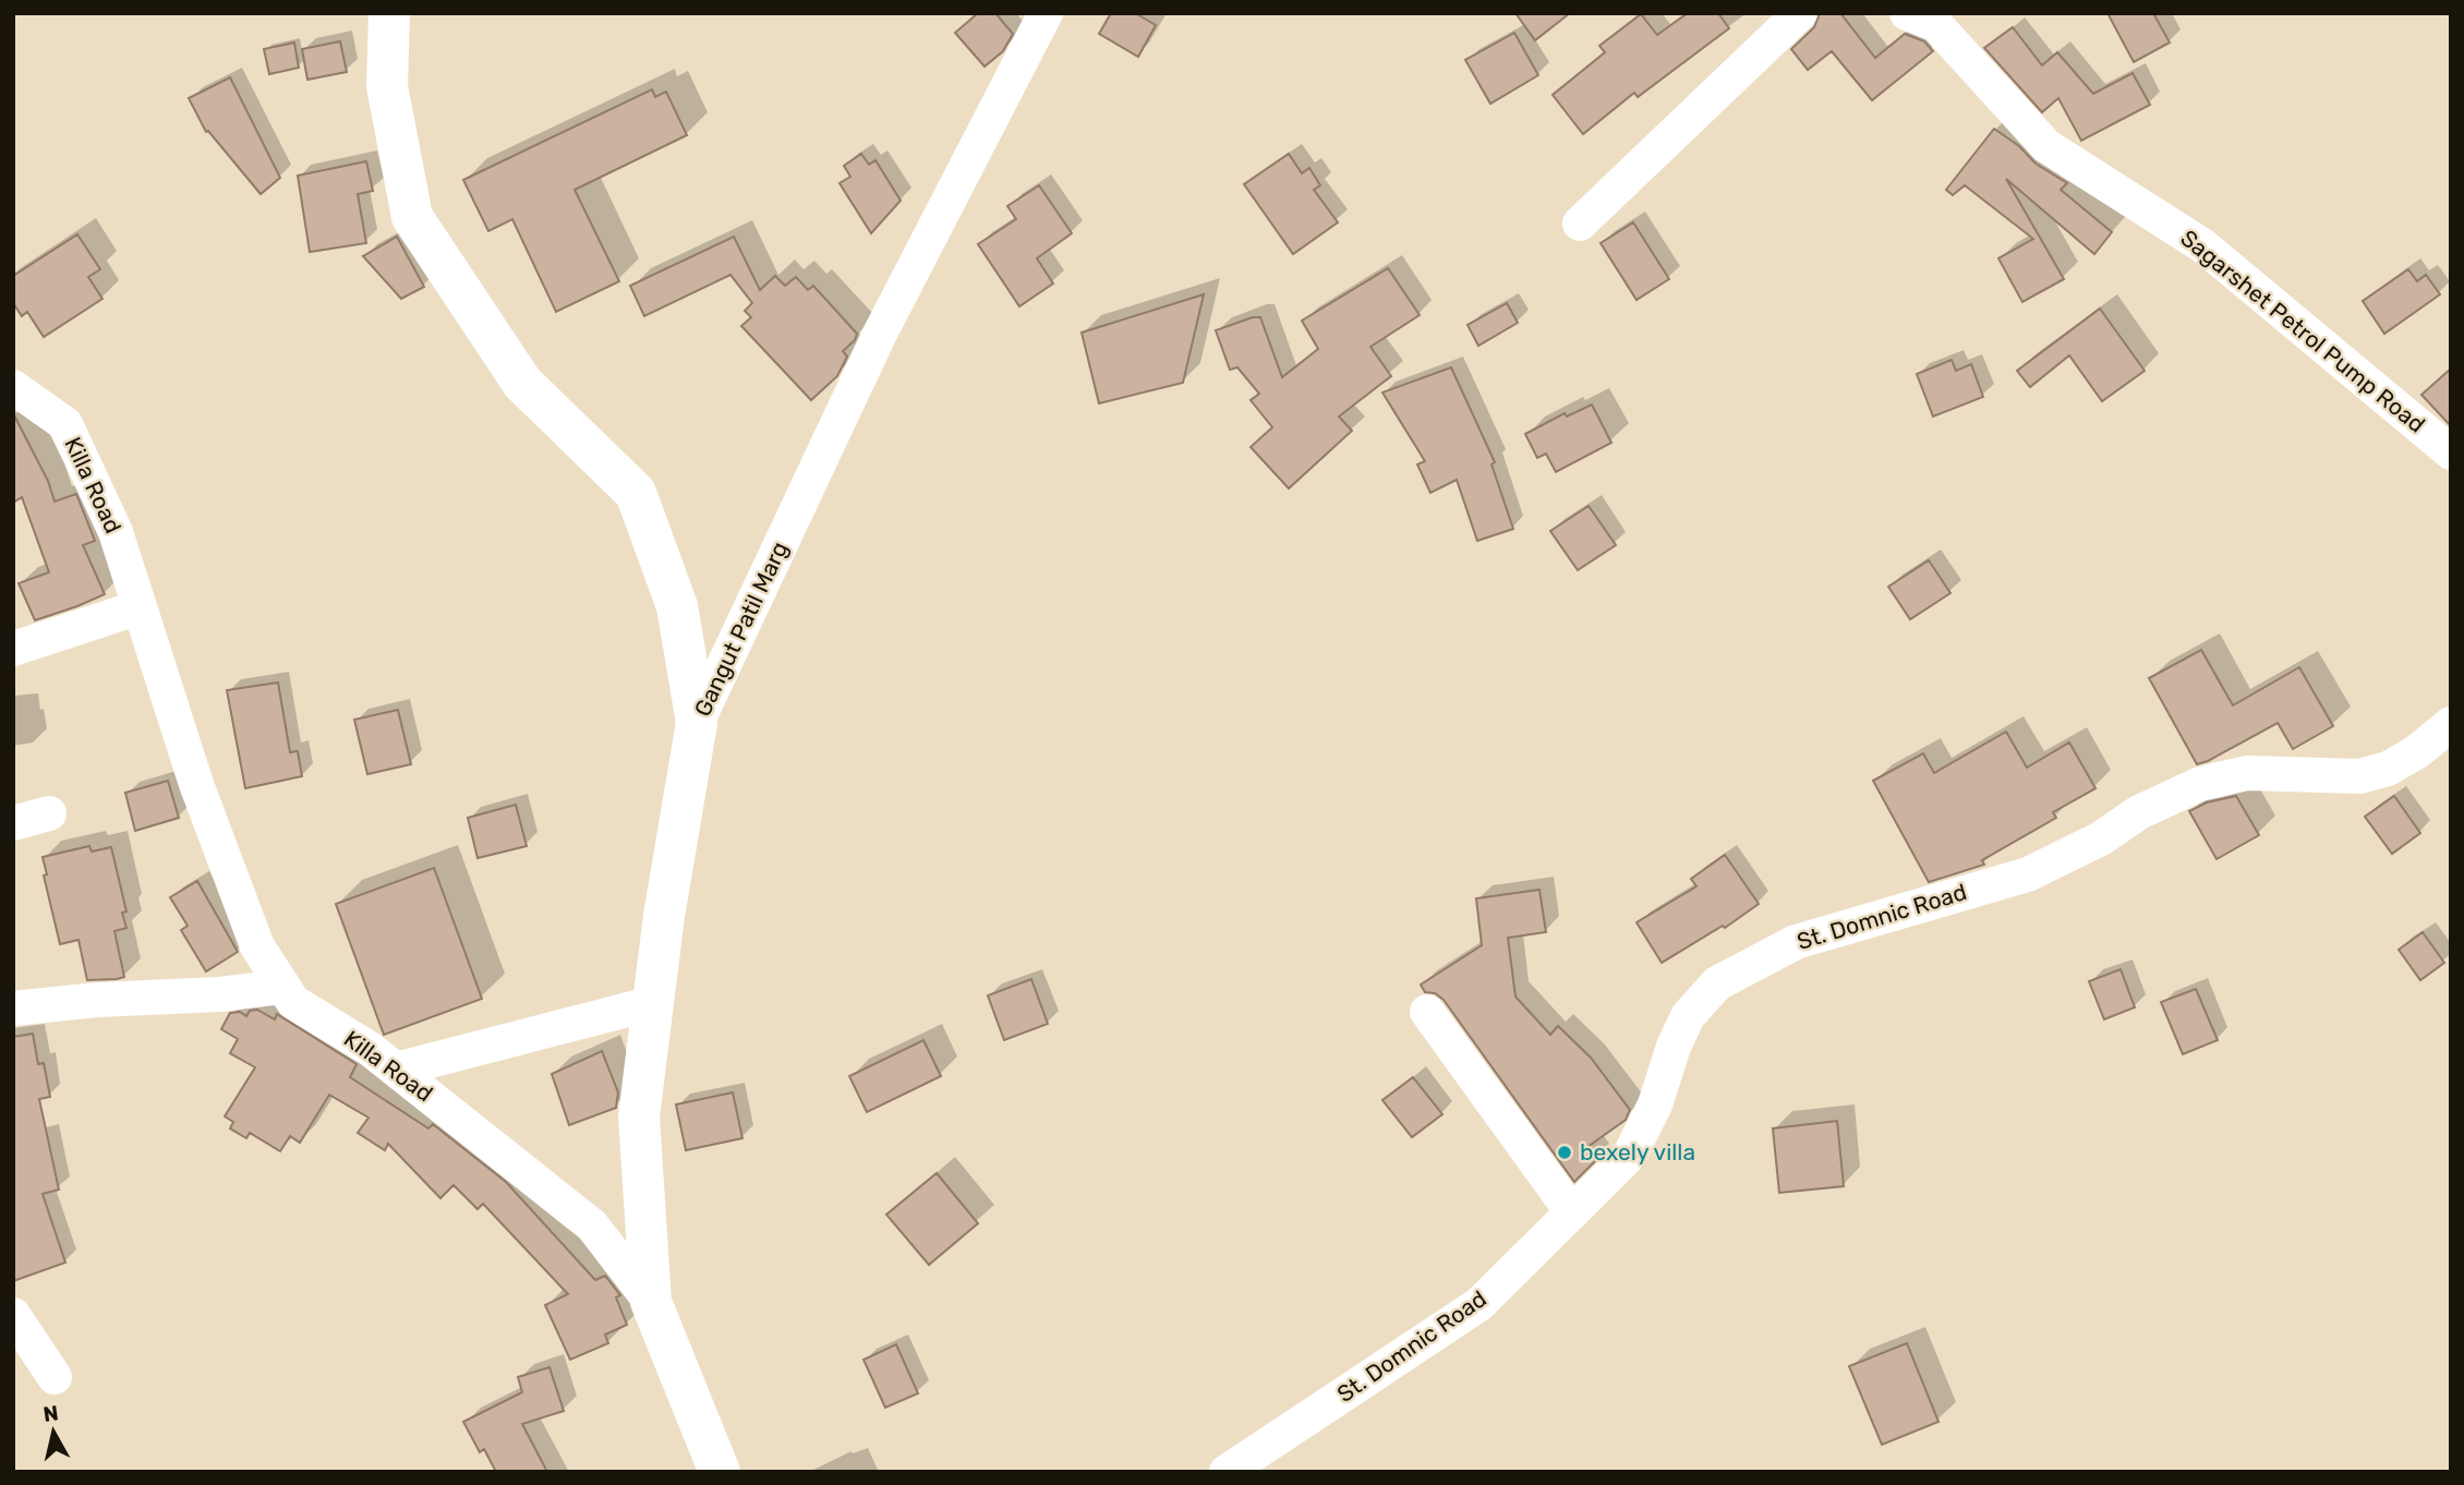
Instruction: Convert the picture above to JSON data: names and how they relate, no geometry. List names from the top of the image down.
{
  "streets": {
    "main road": ["Killa Road", "Gangut Patil Marg"],
    "street": ["Sagarshet Petrol Pump Road", "St. Domnic Road"]
  },
  "crossings": [
    ["Killa Road", "Gangut Patil Marg"]
  ],
  "places": ["bexely villa"],
  "north": "top"
}
